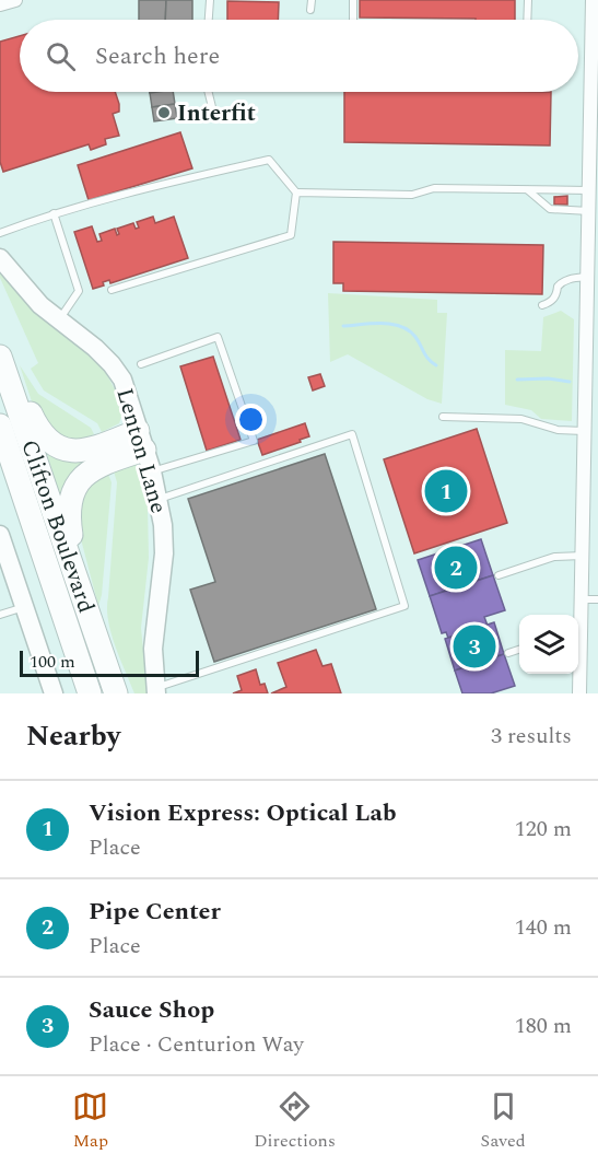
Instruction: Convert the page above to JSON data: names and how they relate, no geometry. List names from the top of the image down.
{
  "streets": {
    "highway": ["Clifton Boulevard"],
    "street": ["Lenton Lane"]
  },
  "places": ["Interfit"],
  "scale_bar": "100 m",
  "page": {
    "search": "Search here",
    "pins": ["1", "2", "3"],
    "scale": "100 m",
    "heading": ["Nearby", "3 results"],
    "list": [
      {
        "mark": "1",
        "name": "Vision Express: Optical Lab",
        "note": "Place",
        "value": "120 m"
      },
      {
        "mark": "2",
        "name": "Pipe Center",
        "note": "Place",
        "value": "140 m"
      },
      {
        "mark": "3",
        "name": "Sauce Shop",
        "note": "Place · Centurion Way",
        "value": "180 m"
      }
    ],
    "nav": ["Map", "Directions", "Saved"]
  }
}
